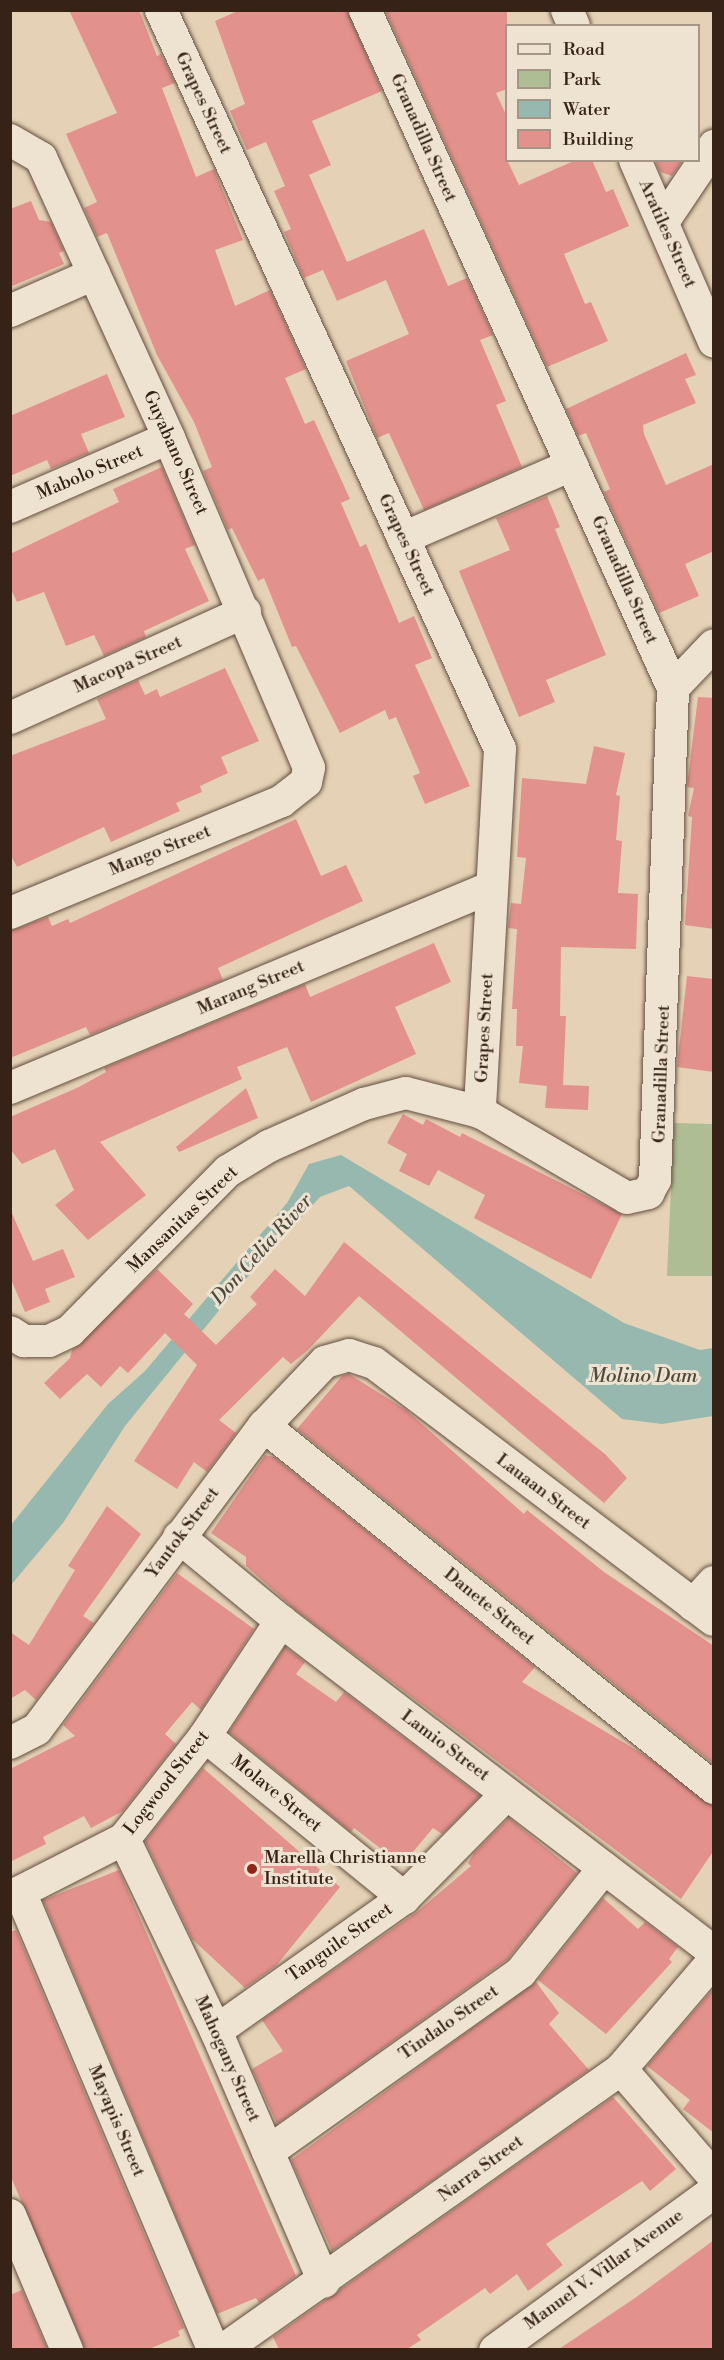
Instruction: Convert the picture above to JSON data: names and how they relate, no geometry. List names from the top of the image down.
{
  "streets": {
    "street": [
      "Grapes Street",
      "Granadilla Street",
      "Aratiles Street",
      "Guyabano Street",
      "Mabolo Street",
      "Macopa Street",
      "Mango Street",
      "Marang Street",
      "Mansanitas Street",
      "Lauaan Street",
      "Yantok Street",
      "Danete Street",
      "Lamio Street",
      "Logwood Street",
      "Molave Street",
      "Tanguile Street",
      "Tindalo Street",
      "Mahogany Street",
      "Mayapis Street",
      "Narra Street",
      "Manuel V. Villar Avenue"
    ]
  },
  "crossings": [
    ["Grapes Street", "Marang Street"],
    ["Grapes Street", "Mansanitas Street"],
    ["Granadilla Street", "Mansanitas Street"],
    ["Guyabano Street", "Mabolo Street"],
    ["Guyabano Street", "Macopa Street"],
    ["Guyabano Street", "Mango Street"],
    ["Lauaan Street", "Yantok Street"],
    ["Yantok Street", "Danete Street"],
    ["Yantok Street", "Lamio Street"],
    ["Lamio Street", "Logwood Street"],
    ["Lamio Street", "Tanguile Street"],
    ["Lamio Street", "Tindalo Street"],
    ["Logwood Street", "Molave Street"],
    ["Logwood Street", "Mahogany Street"],
    ["Logwood Street", "Mayapis Street"],
    ["Molave Street", "Tanguile Street"],
    ["Tanguile Street", "Mahogany Street"],
    ["Tindalo Street", "Mahogany Street"],
    ["Mahogany Street", "Narra Street"]
  ],
  "water": ["Don Celia River", "Molino Dam"],
  "places": ["Marella Christianne Institute"],
  "legend": [
    "Road",
    "Park",
    "Water",
    "Building"
  ]
}
